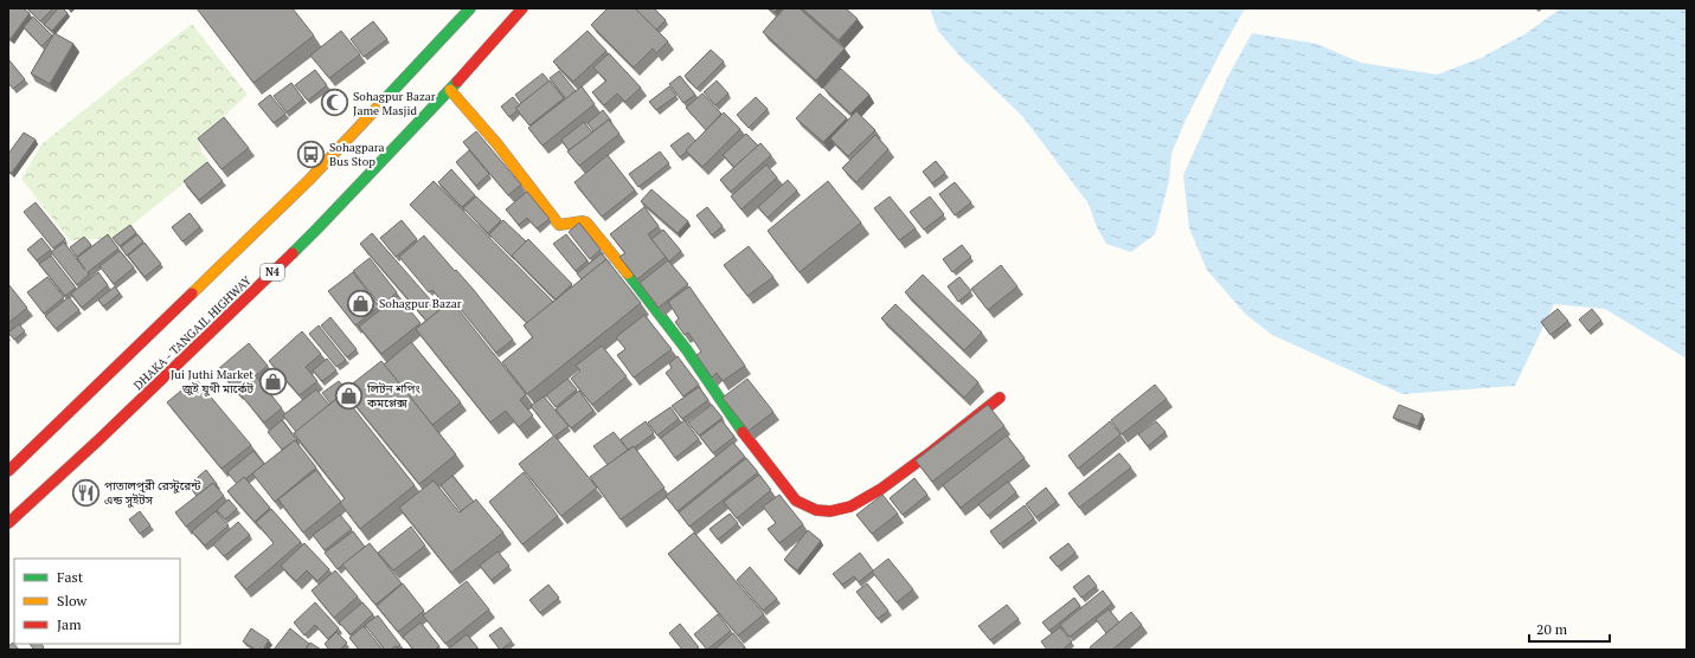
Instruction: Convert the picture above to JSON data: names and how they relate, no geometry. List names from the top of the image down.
{
  "streets": {
    "main road": ["N4", "DHAKA - TANGAIL HIGHWAY"]
  },
  "places": {
    "mosque": ["Sohagpur Bazar Jame Masjid"],
    "bus stop": ["Sohagpara Bus Stop"],
    "shop": ["Sohagpur Bazar", "Jui Juthi Market জুই যুথী মার্কেট", "লিটন শপিং কমপ্লেক্স"],
    "restaurant": ["পাতালপুরী রেস্টুরেন্ট এন্ড সুইটস"]
  },
  "legend": ["Fast", "Slow", "Jam"],
  "scale_bar": "20 m"
}
